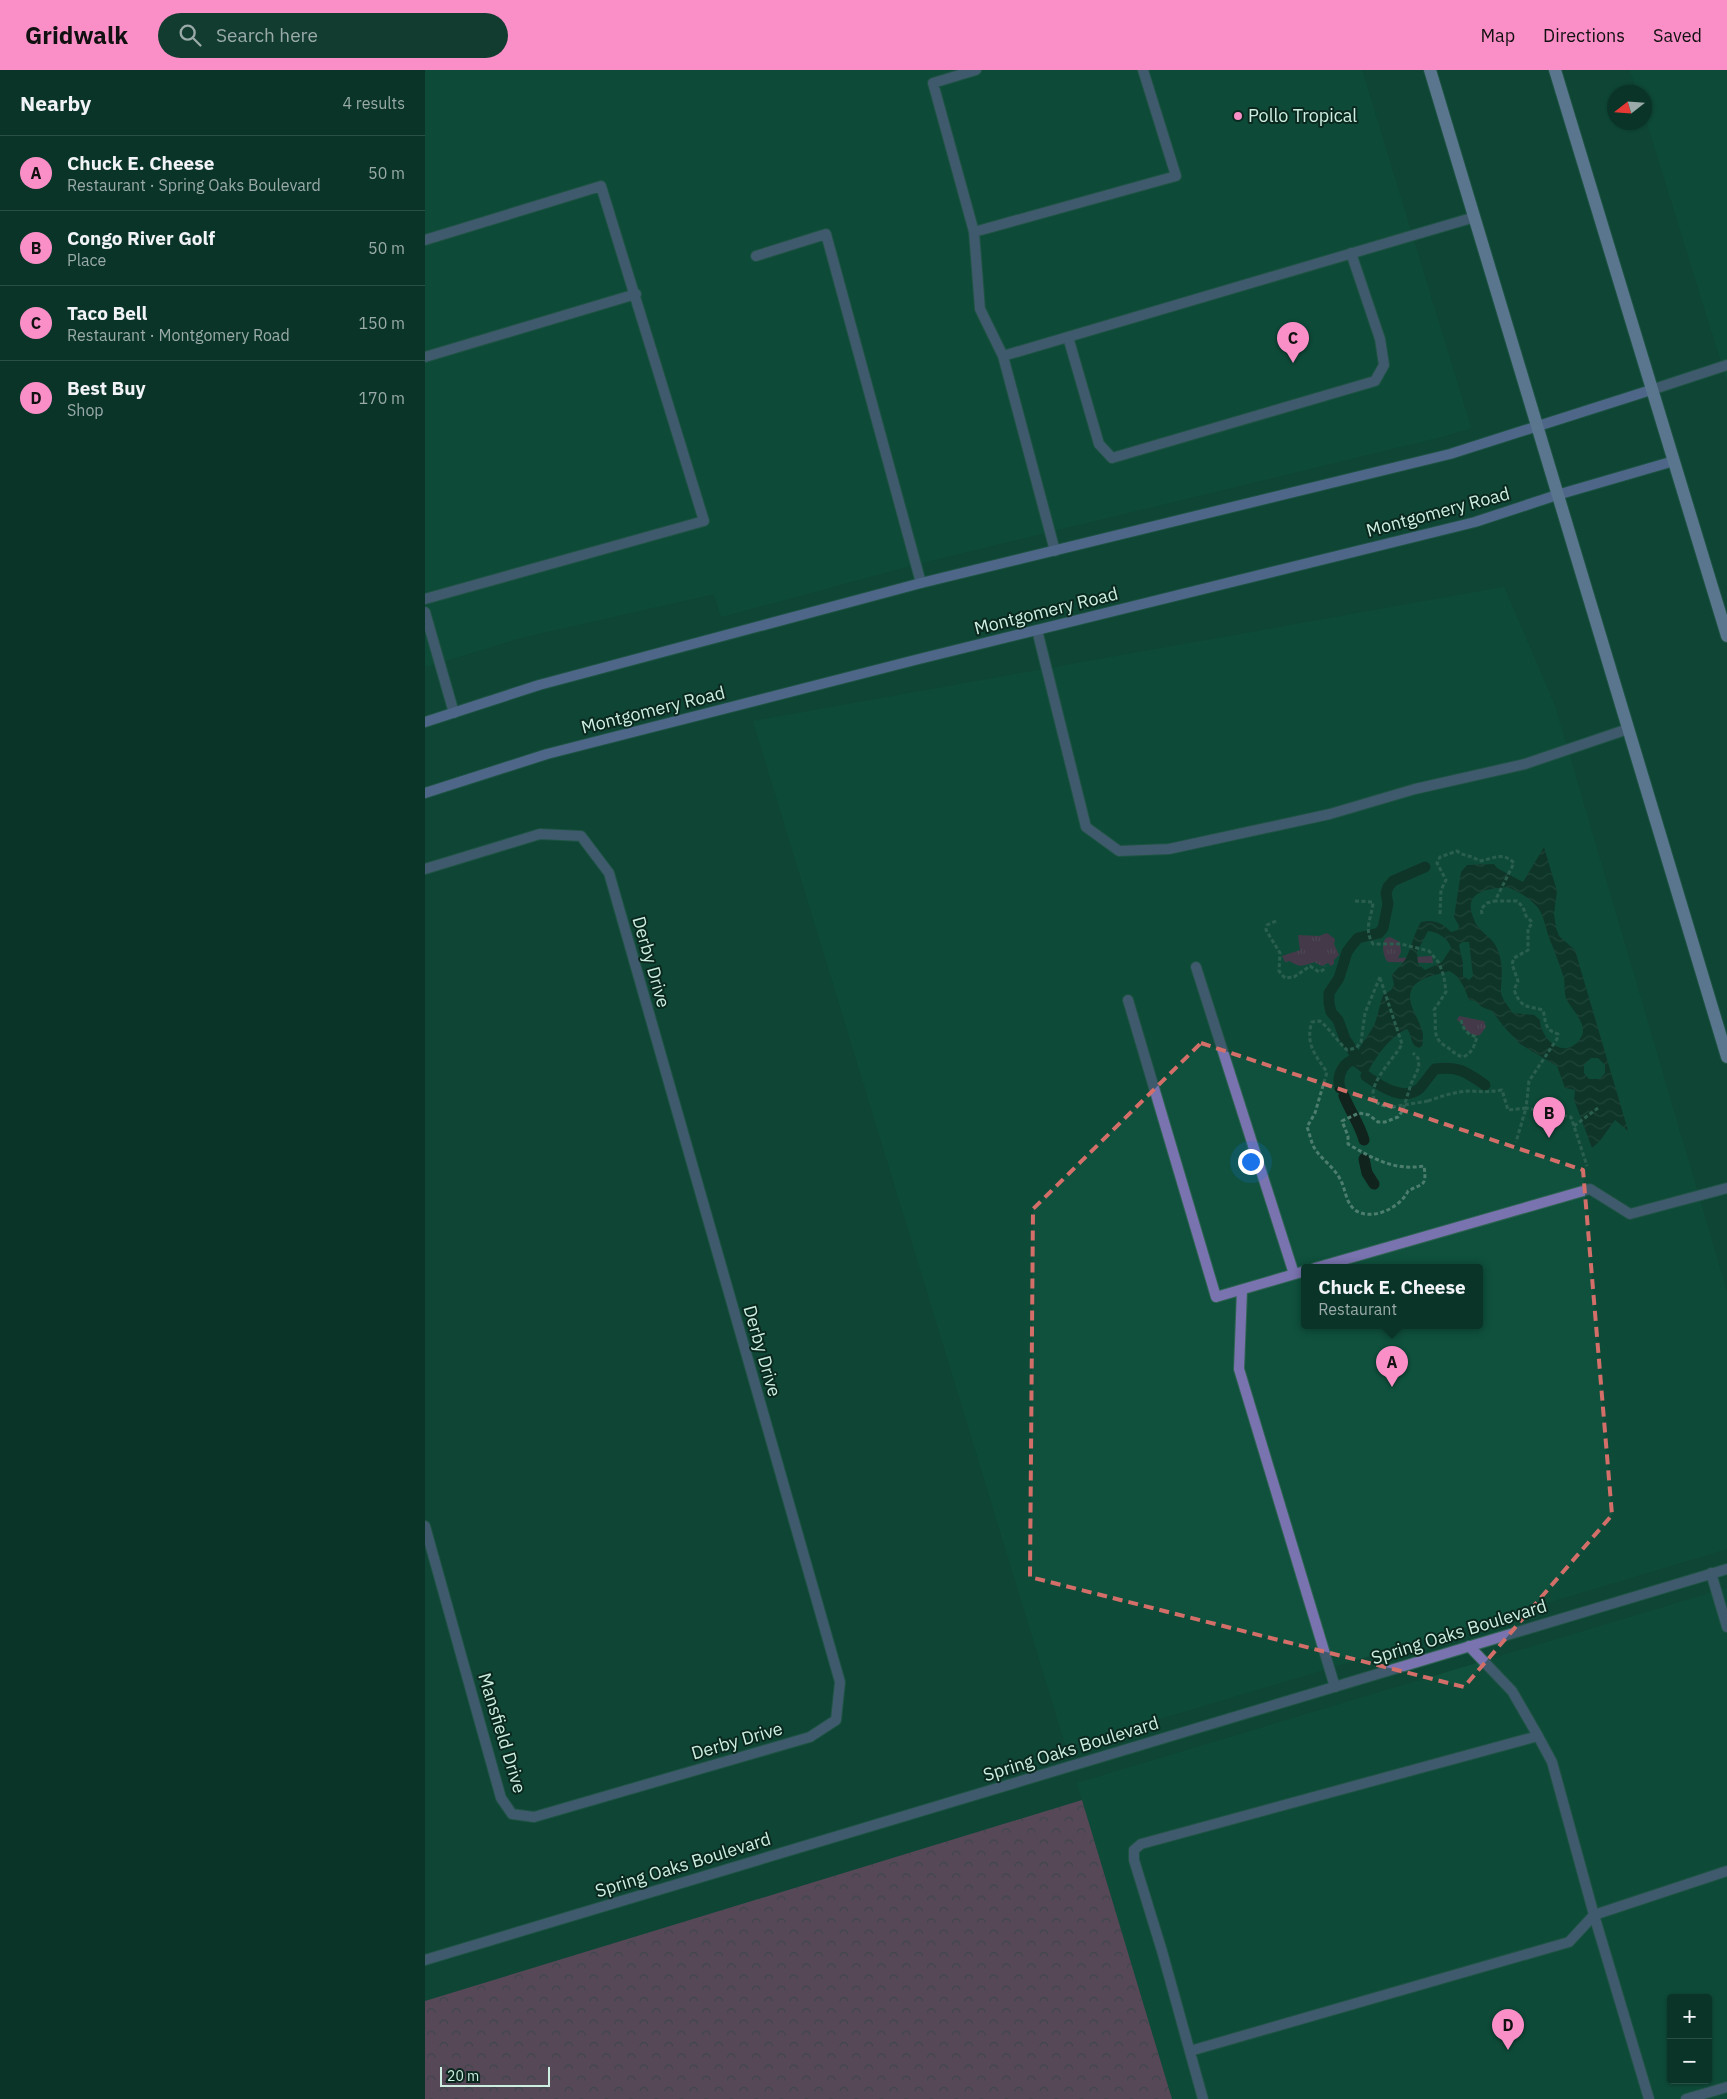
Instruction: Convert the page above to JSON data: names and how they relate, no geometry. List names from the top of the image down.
{
  "streets": {
    "main road": ["Montgomery Road"],
    "street": ["Derby Drive", "Spring Oaks Boulevard", "Mansfield Drive"]
  },
  "crossings": [
    ["Derby Drive", "Mansfield Drive"]
  ],
  "places": ["Pollo Tropical"],
  "scale_bar": "20 m",
  "north": "left",
  "page": {
    "header": "Gridwalk",
    "search": "Search here",
    "nav": ["Map", "Directions", "Saved"],
    "heading": ["Nearby", "4 results"],
    "list": [
      {
        "mark": "A",
        "name": "Chuck E. Cheese",
        "note": "Restaurant · Spring Oaks Boulevard",
        "value": "50 m"
      },
      {
        "mark": "B",
        "name": "Congo River Golf",
        "note": "Place",
        "value": "50 m"
      },
      {
        "mark": "C",
        "name": "Taco Bell",
        "note": "Restaurant · Montgomery Road",
        "value": "150 m"
      },
      {
        "mark": "D",
        "name": "Best Buy",
        "note": "Shop",
        "value": "170 m"
      }
    ],
    "pins": [
      "C",
      "B",
      "A",
      "D"
    ],
    "popup": ["Chuck E. Cheese", "Restaurant"],
    "map_buttons": ["+", "−"],
    "scale": "20 m"
  }
}
